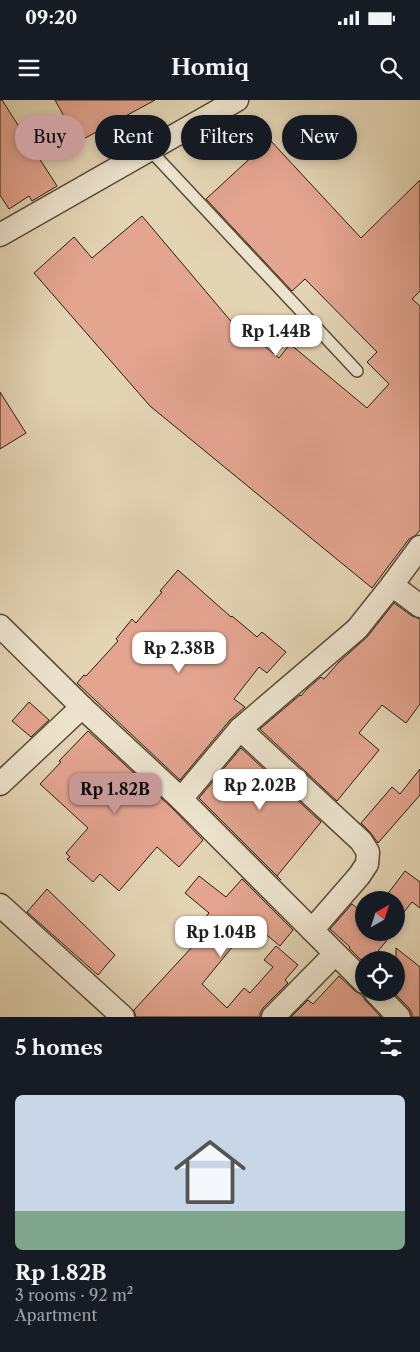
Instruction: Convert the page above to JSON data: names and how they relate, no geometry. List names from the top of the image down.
{
  "north": "top right",
  "page": {
    "status": "09:20",
    "header": "Homiq",
    "chip": [
      "Buy",
      "Rent",
      "Filters",
      "New"
    ],
    "price": [
      "Rp 1.44B",
      "Rp 2.38B",
      "Rp 2.02B",
      "Rp 1.82B",
      "Rp 1.04B"
    ],
    "heading": "5 homes",
    "list": [
      {
        "name": "Rp 1.82B",
        "note": "3 rooms · 92 m² · Apartment"
      }
    ]
  }
}
